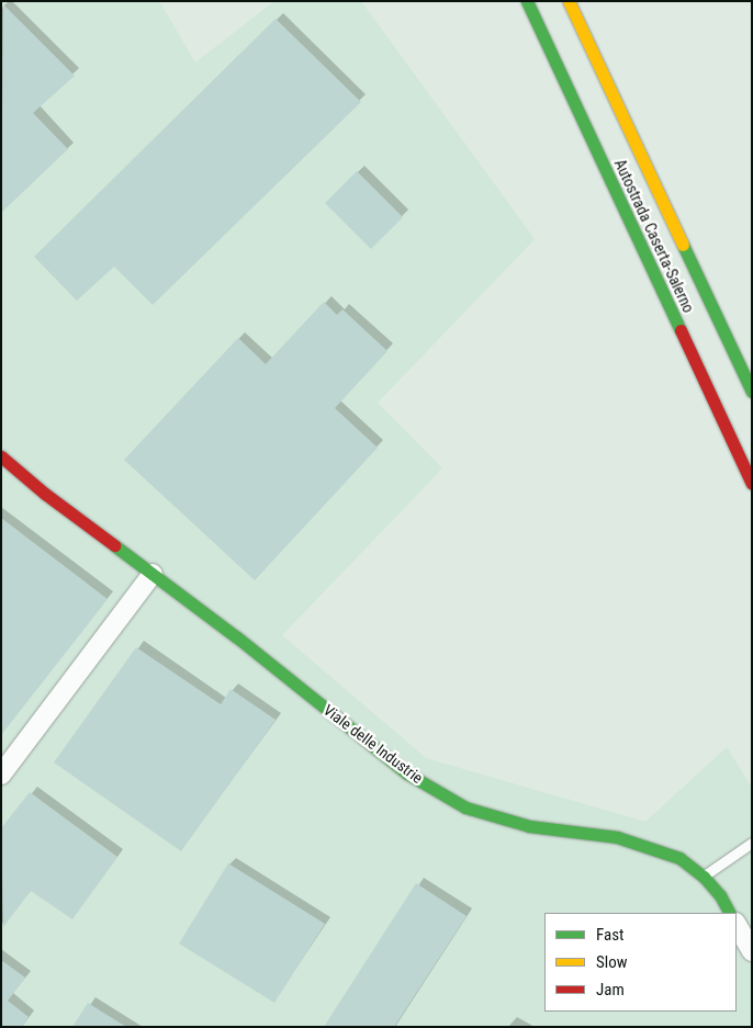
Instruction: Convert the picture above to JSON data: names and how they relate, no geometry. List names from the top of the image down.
{
  "streets": {
    "main road": ["Autostrada Caserta-Salerno", "Viale delle Industrie"]
  },
  "legend": ["Fast", "Slow", "Jam"]
}
